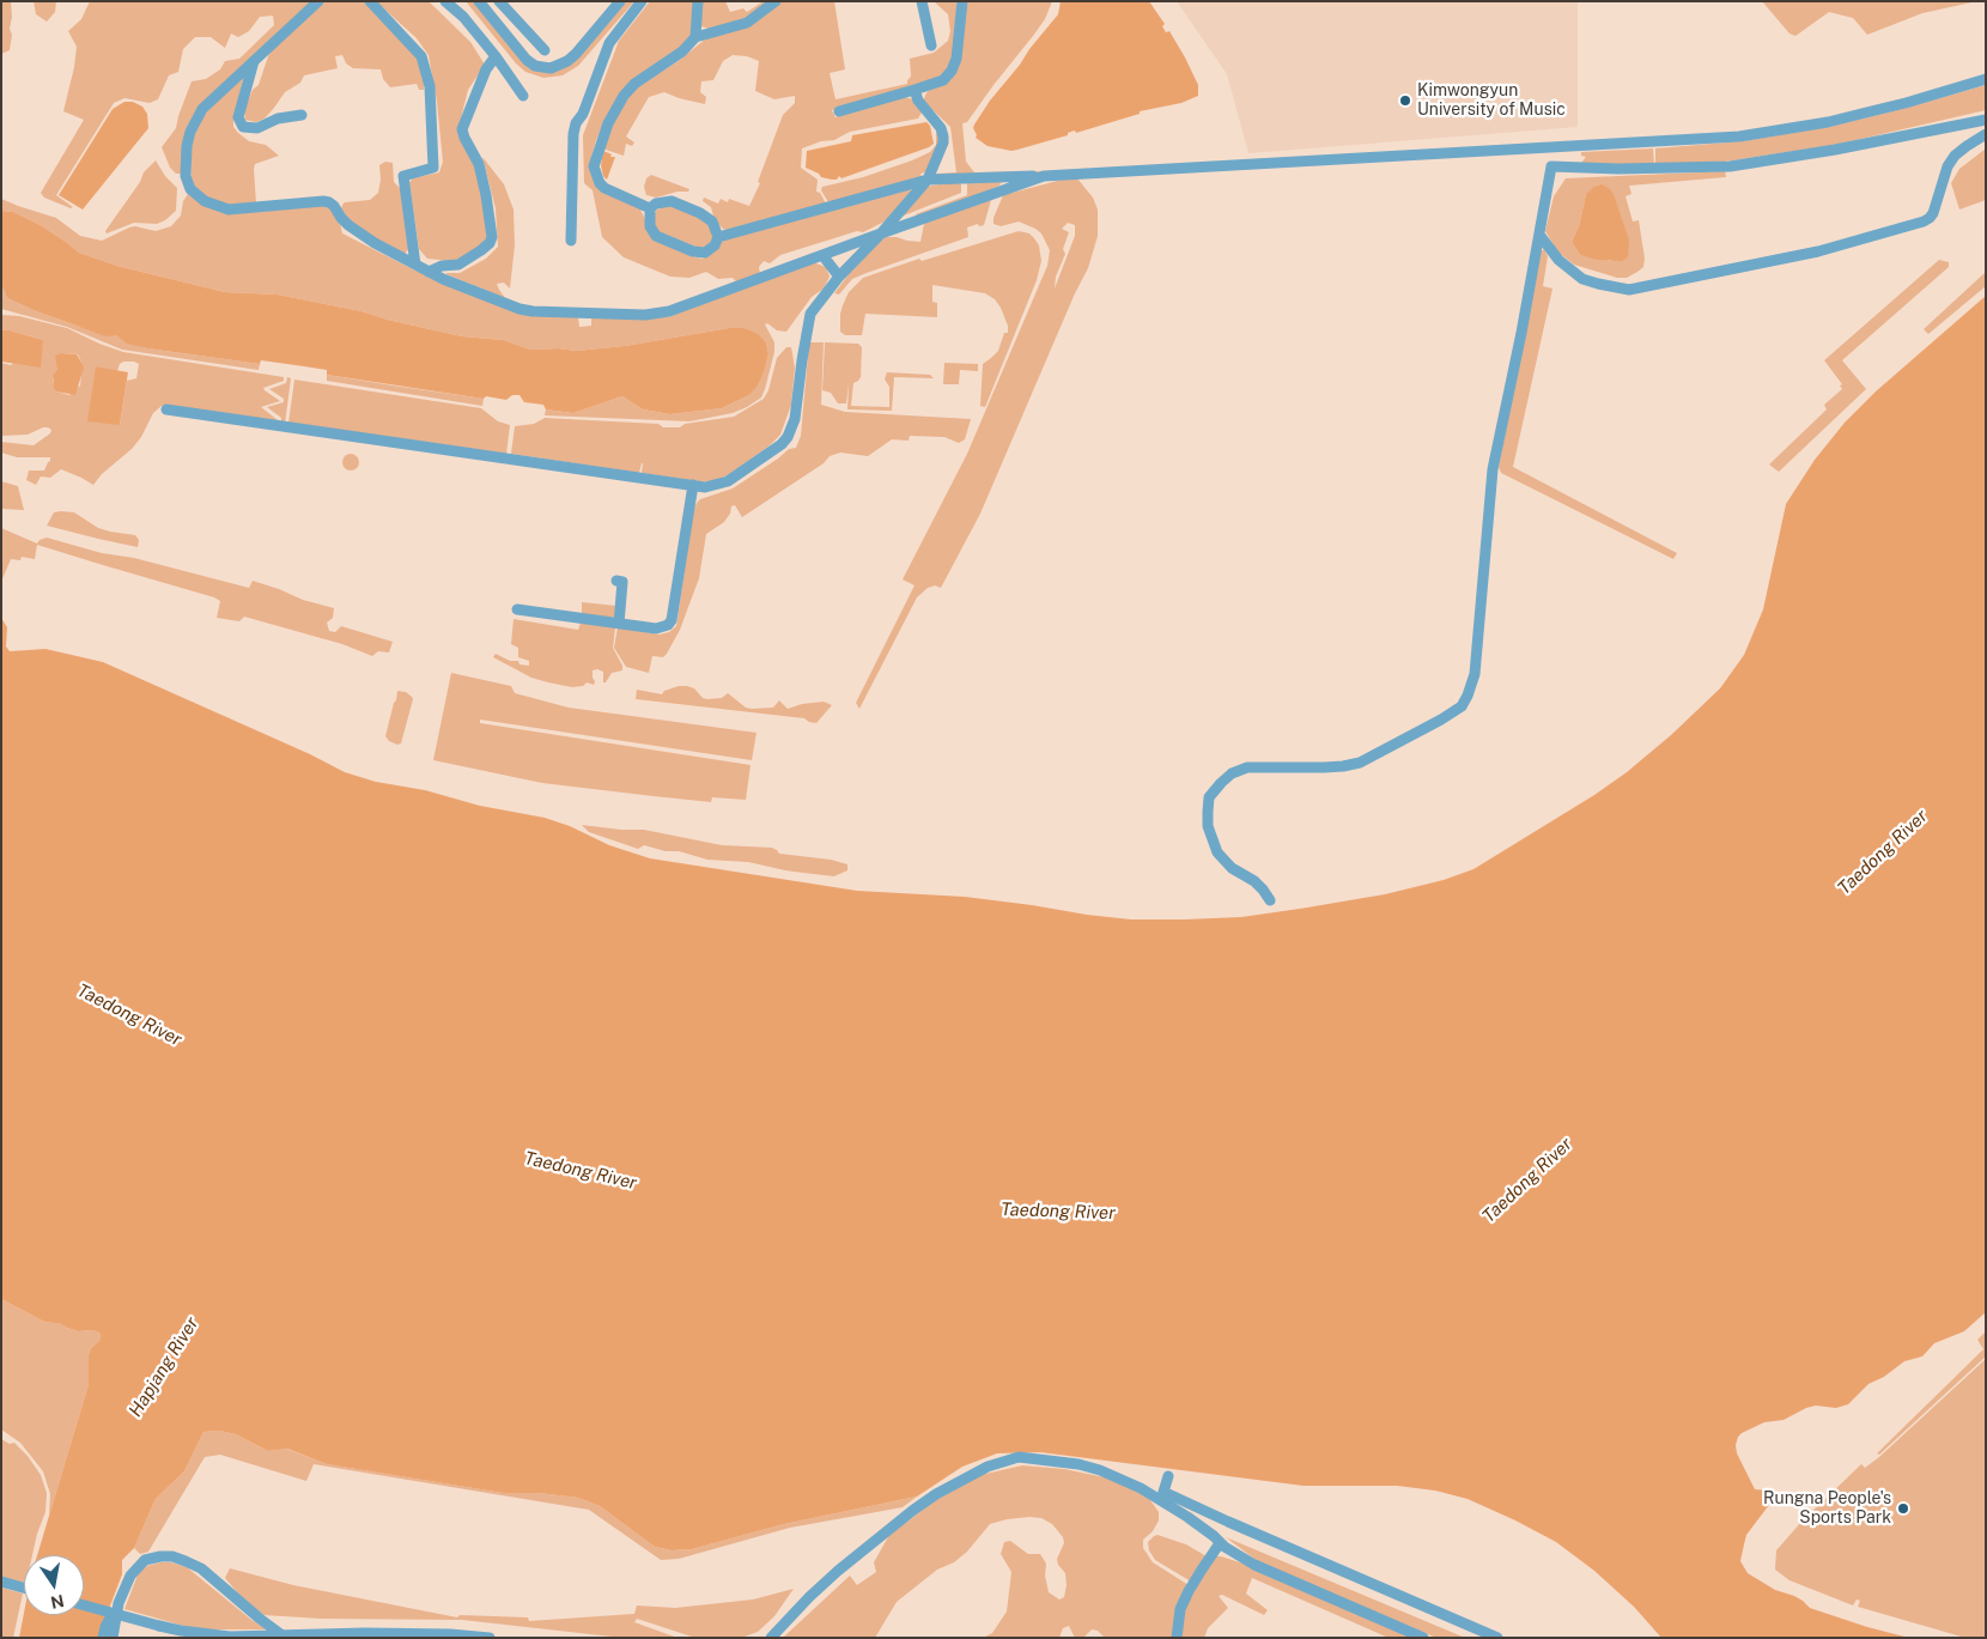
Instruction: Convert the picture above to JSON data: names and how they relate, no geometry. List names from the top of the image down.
{
  "water": ["Taedong River", "Hapjang River"],
  "places": ["Kimwongyun University of Music", "Rungna People's Sports Park"],
  "north": "bottom"
}
